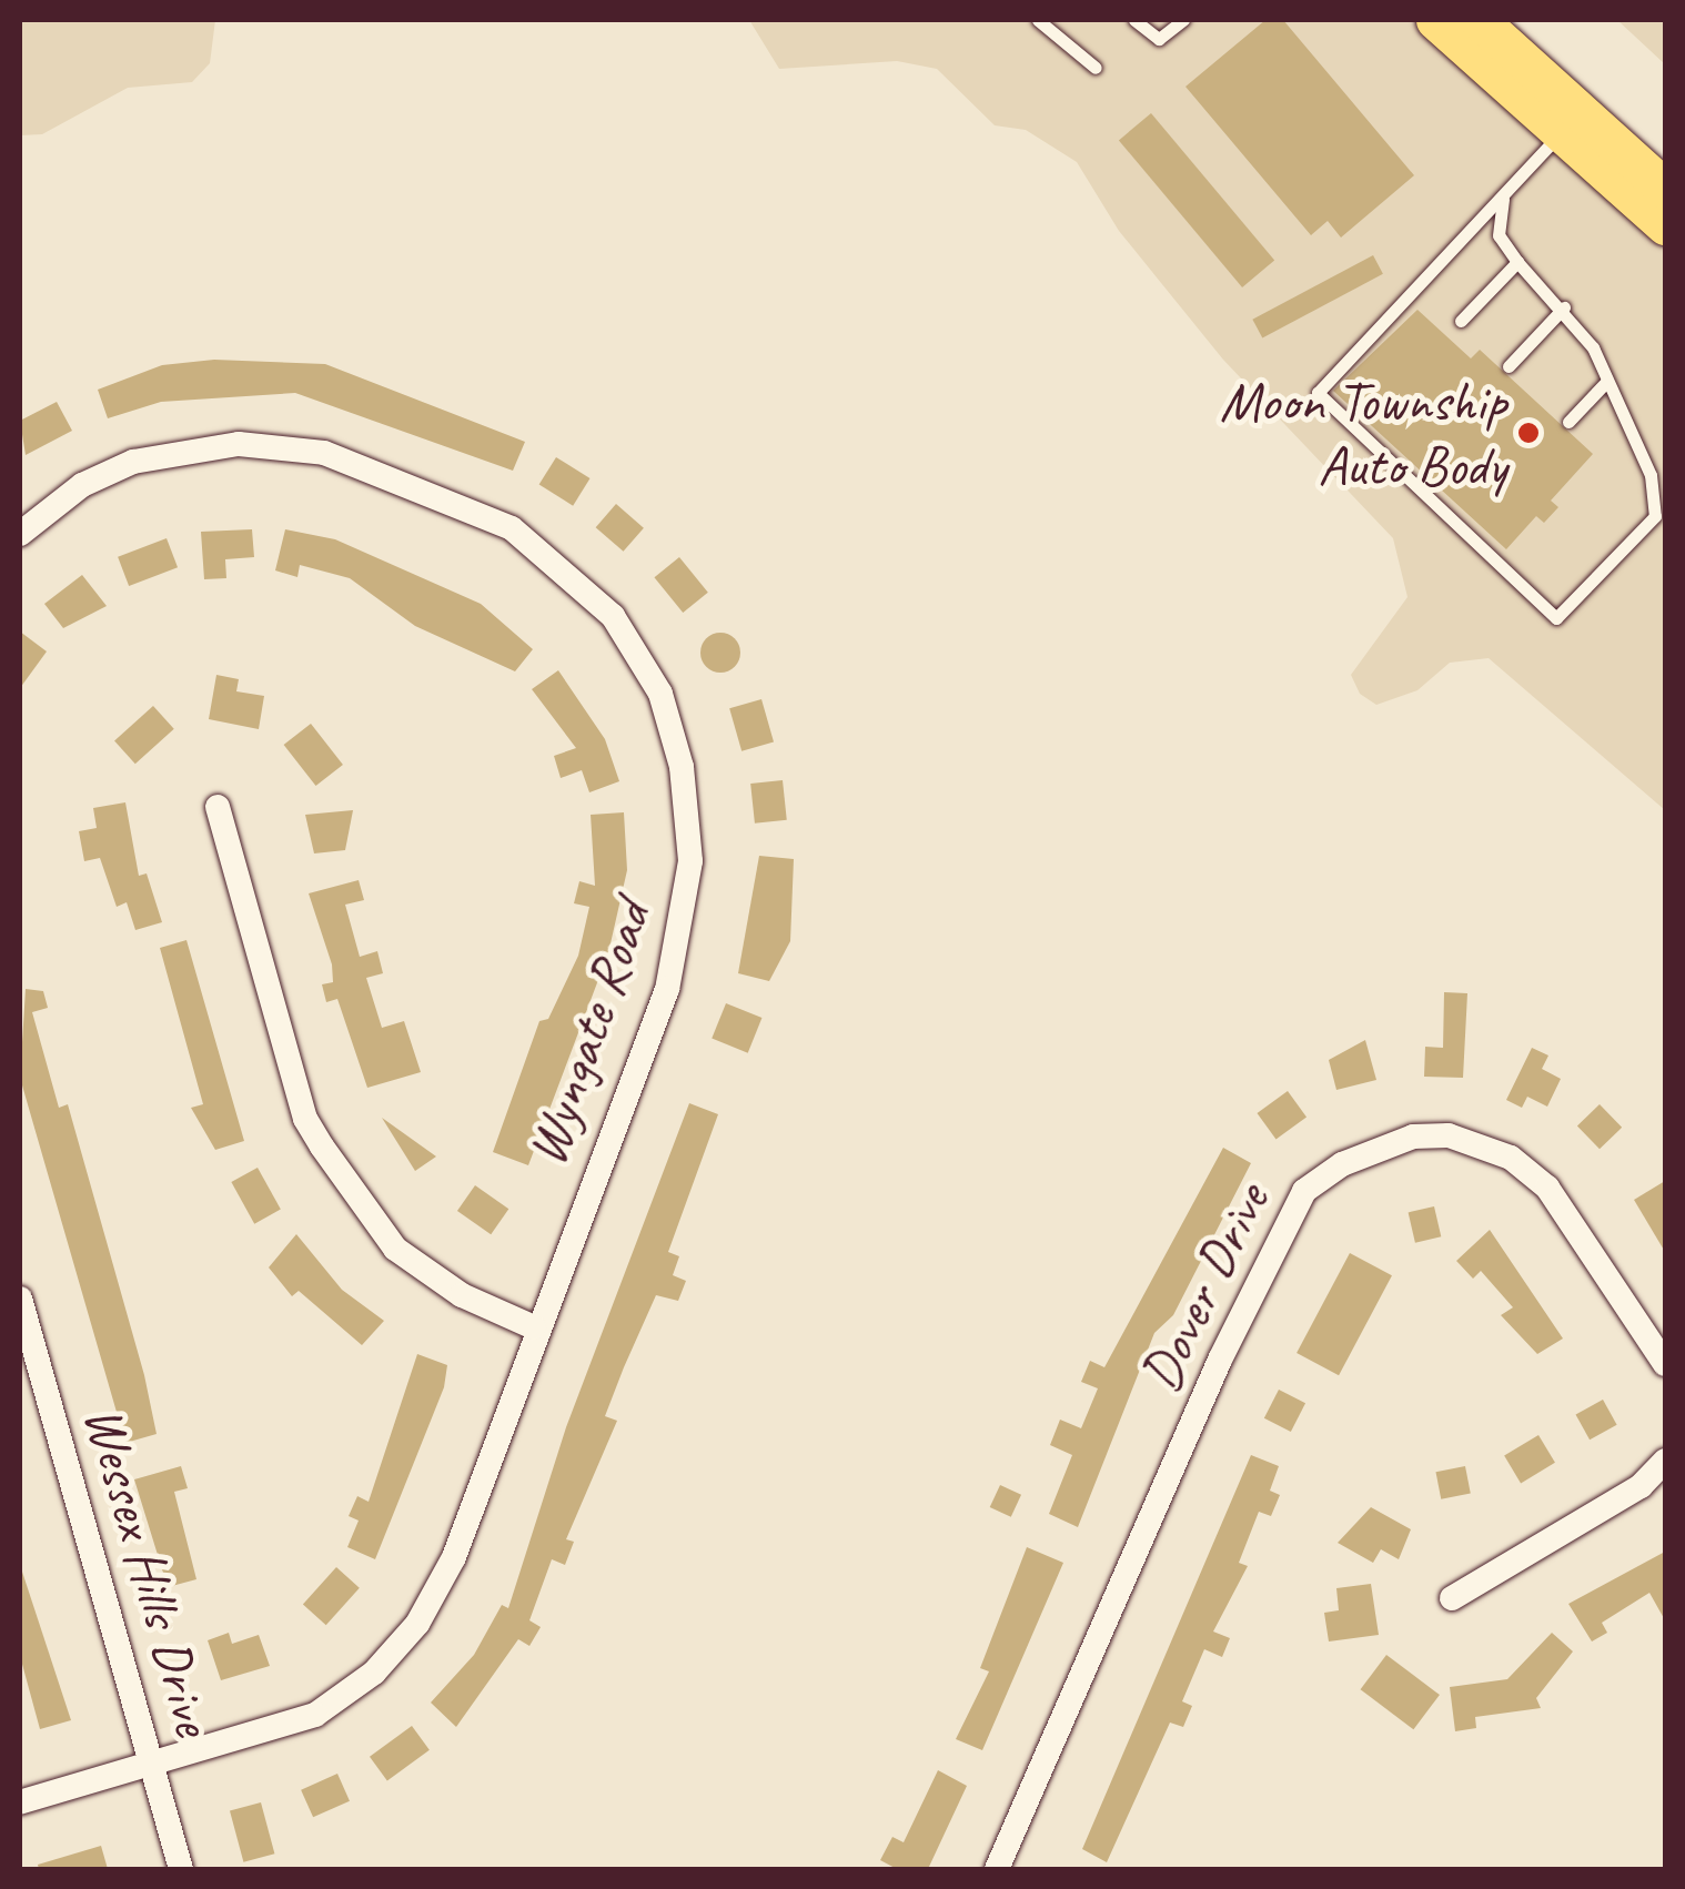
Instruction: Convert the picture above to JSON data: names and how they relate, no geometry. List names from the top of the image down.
{
  "streets": {
    "street": ["Wyngate Road", "Dover Drive", "Wessex Hills Drive"]
  },
  "crossings": [
    ["Wyngate Road", "Wessex Hills Drive"]
  ],
  "places": ["Moon Township Auto Body"]
}
